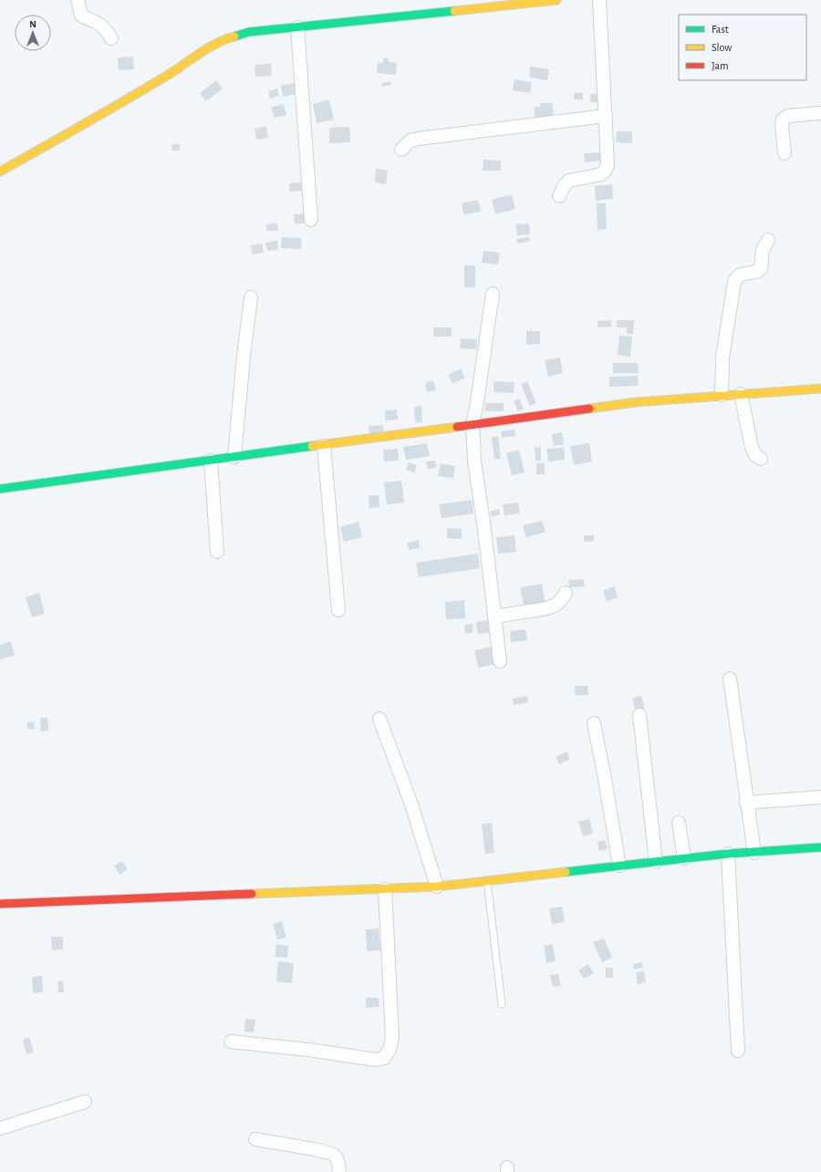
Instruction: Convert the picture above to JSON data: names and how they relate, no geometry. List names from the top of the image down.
{
  "legend": ["Fast", "Slow", "Jam"],
  "north": "top"
}
